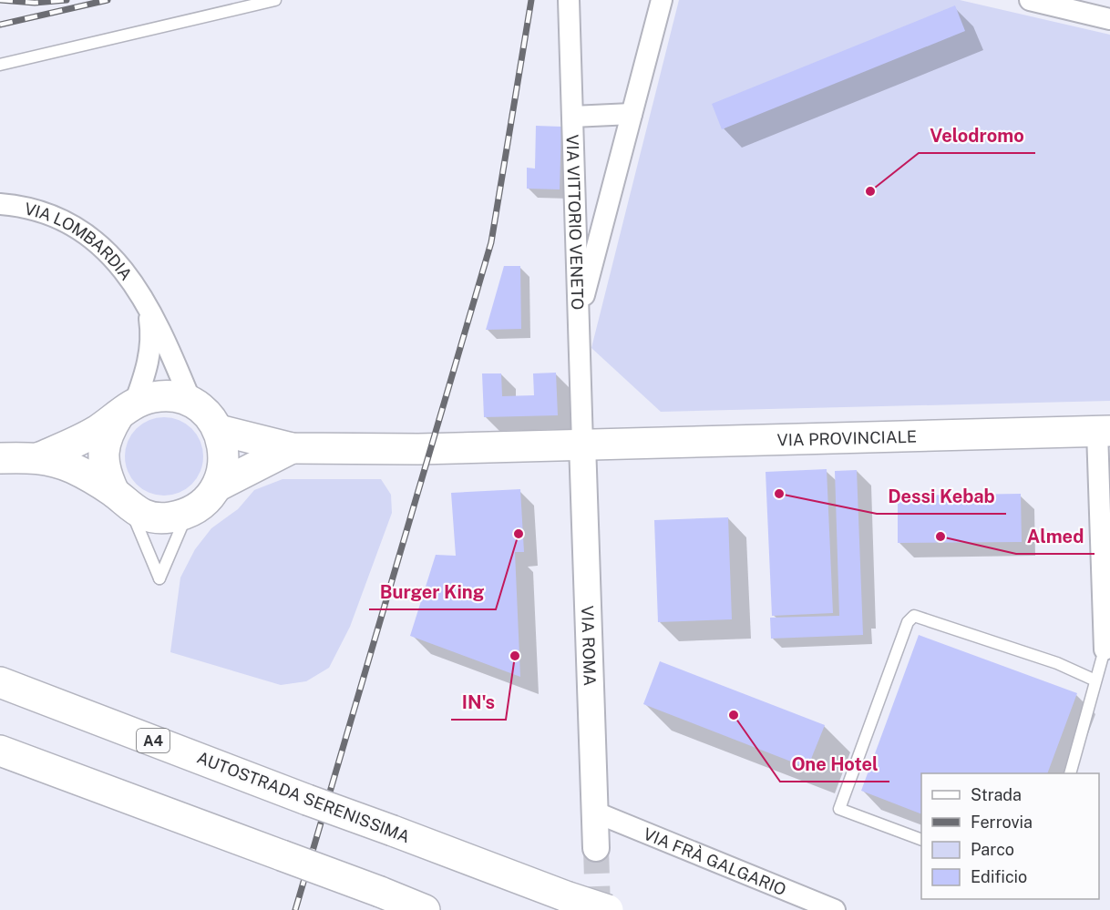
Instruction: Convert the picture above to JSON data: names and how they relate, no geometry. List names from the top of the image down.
{
  "streets": {
    "main road": ["VIA PROVINCIALE", "A4", "AUTOSTRADA SERENISSIMA"],
    "street": [
      "VIA VITTORIO VENETO",
      "VIA LOMBARDIA",
      "VIA ROMA",
      "VIA FRÀ GALGARIO"
    ]
  },
  "crossings": [
    ["VIA VITTORIO VENETO", "VIA PROVINCIALE"],
    ["VIA VITTORIO VENETO", "VIA ROMA"],
    ["VIA PROVINCIALE", "VIA ROMA"],
    ["VIA ROMA", "VIA FRÀ GALGARIO"]
  ],
  "places": [
    "Velodromo",
    "Dessi Kebab",
    "Burger King",
    "Almed",
    "IN's",
    "One Hotel"
  ],
  "legend": [
    "Strada",
    "Ferrovia",
    "Parco",
    "Edificio"
  ]
}
